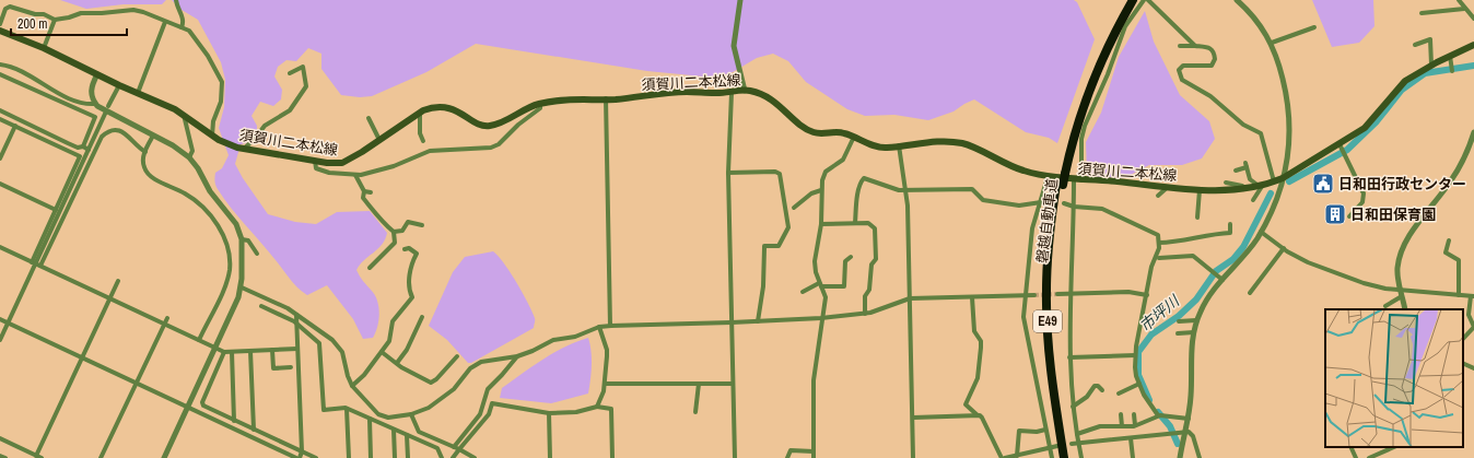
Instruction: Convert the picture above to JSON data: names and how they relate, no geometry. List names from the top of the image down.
{
  "streets": {
    "highway": ["磐越自動車道", "E49"],
    "main road": ["須賀川二本松線"]
  },
  "water": ["市坪川"],
  "places": {
    "public building": ["日和田行政センター"],
    "building": ["日和田保育園"]
  },
  "scale_bar": "200 m"
}
